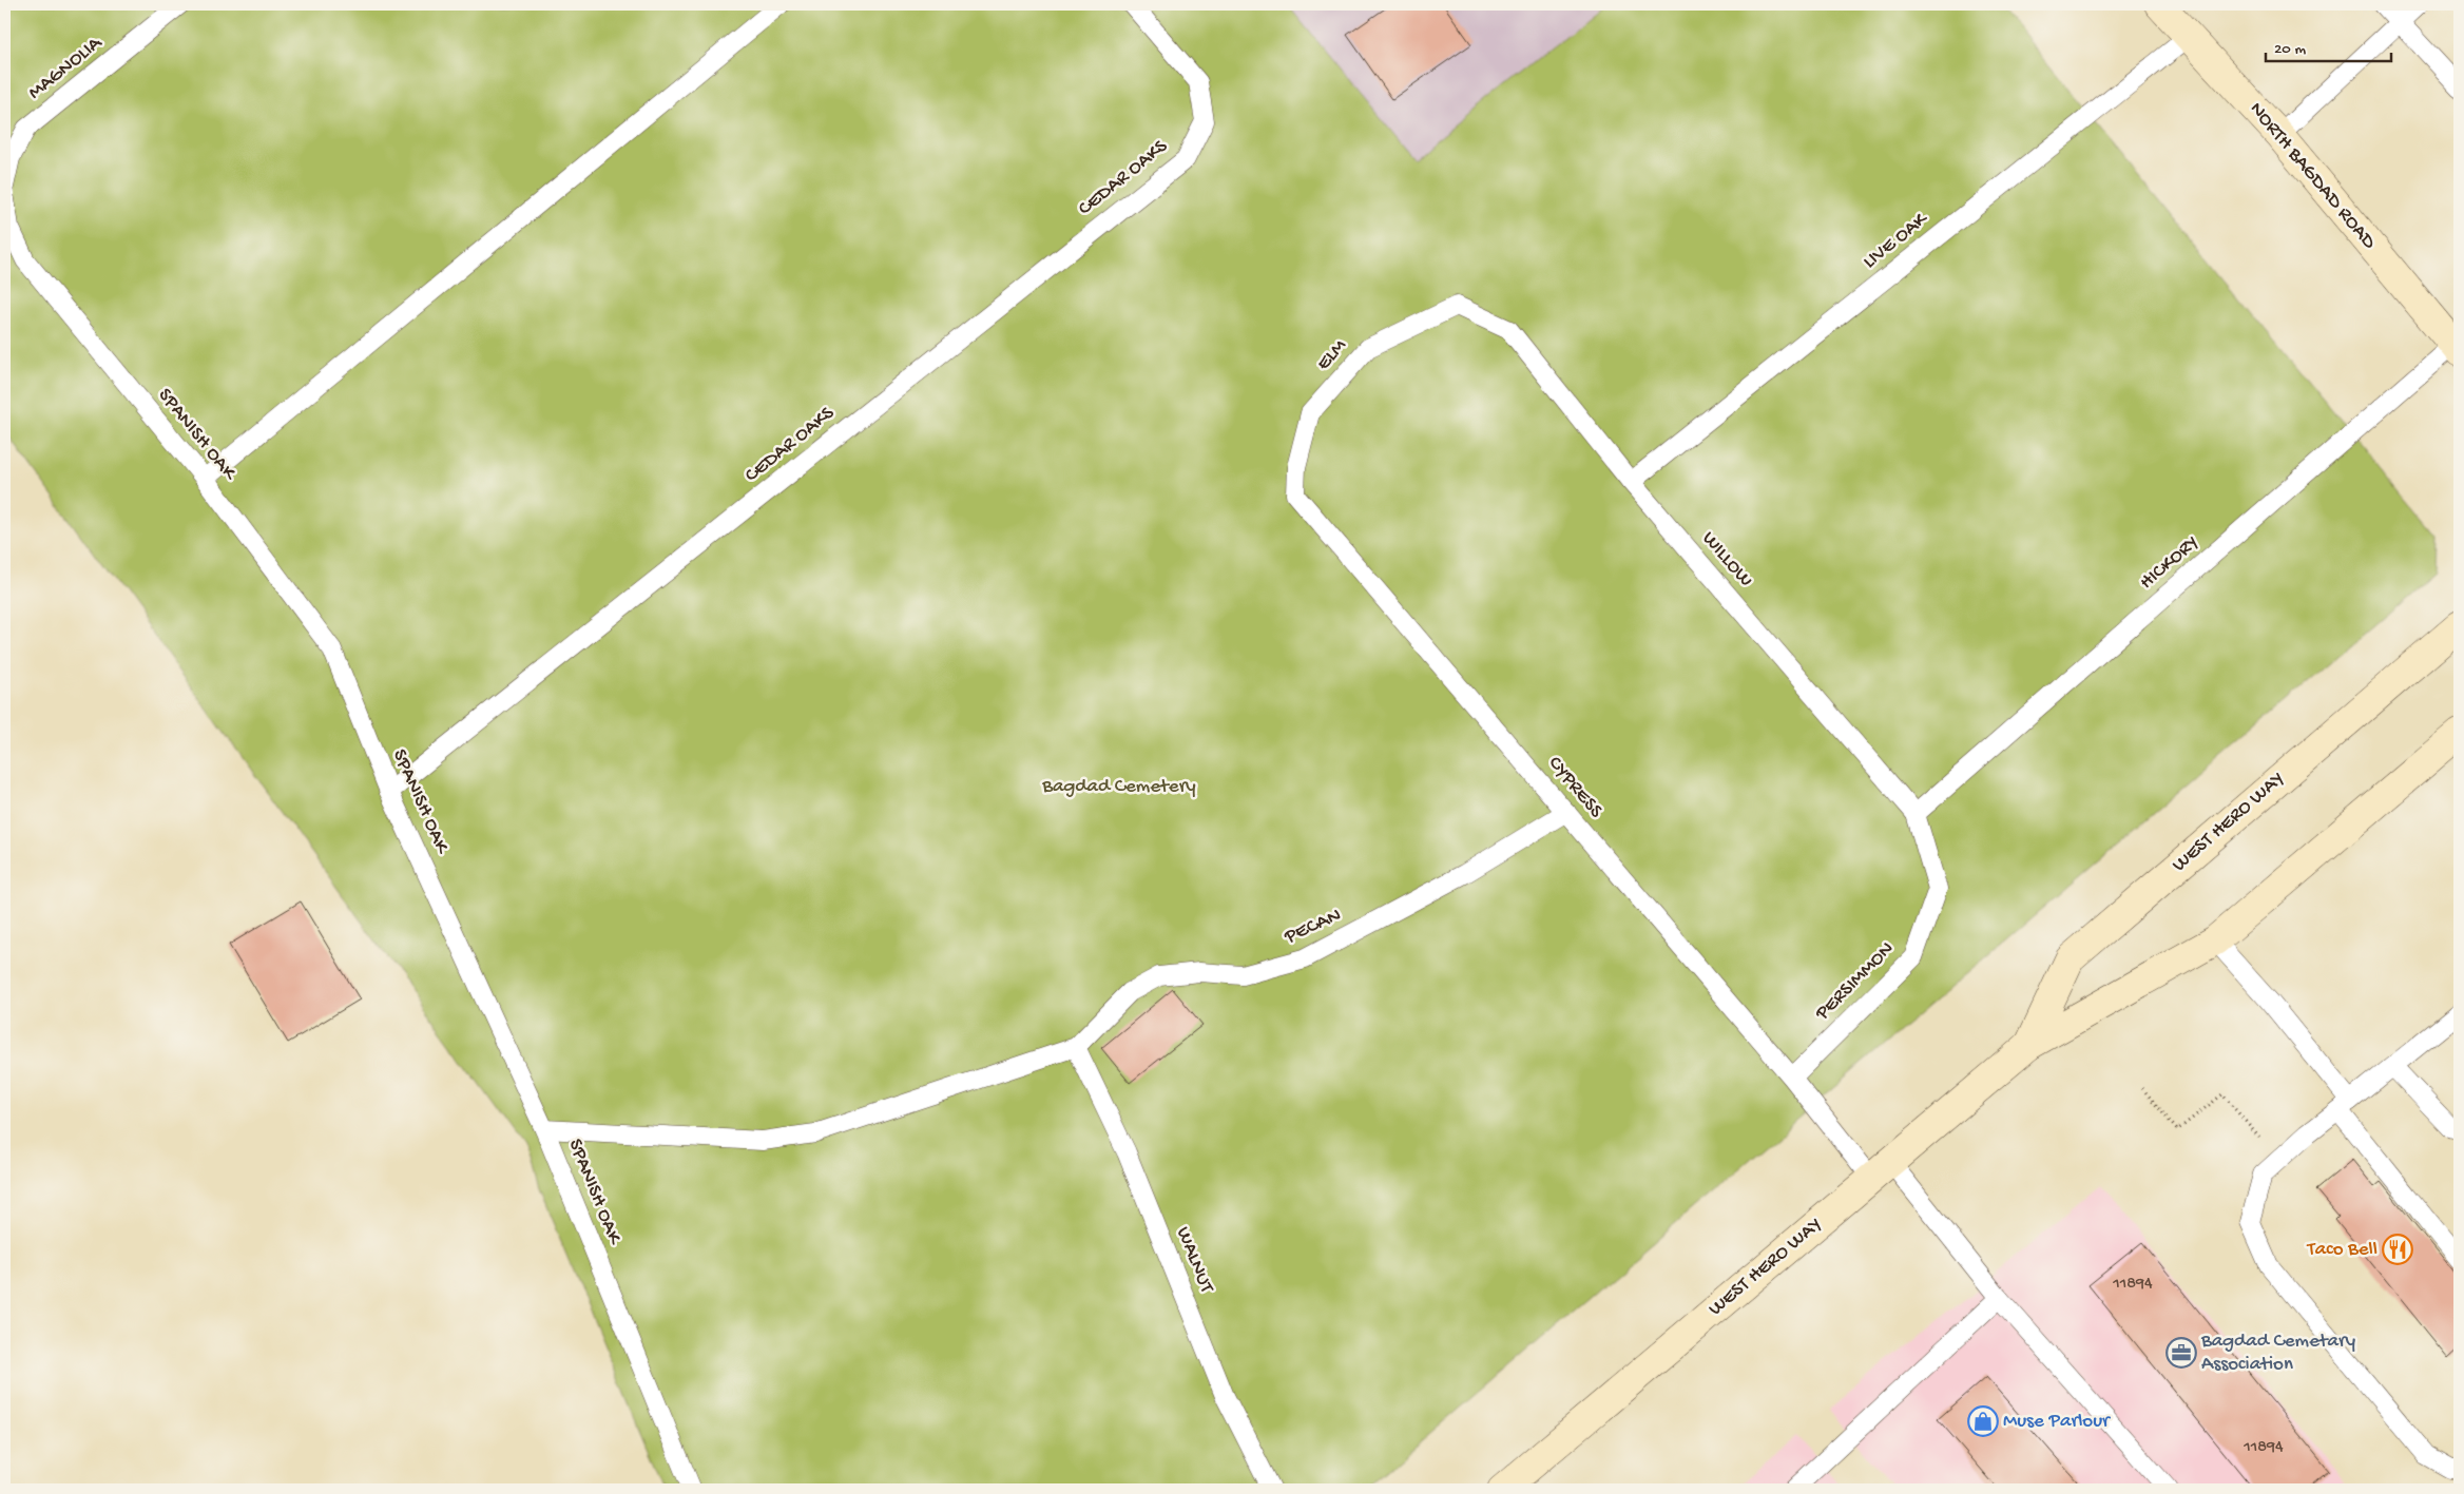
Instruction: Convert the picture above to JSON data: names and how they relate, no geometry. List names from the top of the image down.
{
  "streets": {
    "main road": ["NORTH BAGDAD ROAD", "WEST HERO WAY"],
    "lane": [
      "MAGNOLIA",
      "CEDAR OAKS",
      "LIVE OAK",
      "ELM",
      "SPANISH OAK",
      "WILLOW",
      "HICKORY",
      "CYPRESS",
      "PECAN",
      "PERSIMMON",
      "WALNUT"
    ]
  },
  "crossings": [
    ["NORTH BAGDAD ROAD", "LIVE OAK"],
    ["NORTH BAGDAD ROAD", "HICKORY"],
    ["CEDAR OAKS", "SPANISH OAK"],
    ["LIVE OAK", "WILLOW"],
    ["ELM", "WILLOW"],
    ["ELM", "CYPRESS"],
    ["WILLOW", "HICKORY"],
    ["WILLOW", "PERSIMMON"],
    ["HICKORY", "PERSIMMON"],
    ["CYPRESS", "WEST HERO WAY"],
    ["CYPRESS", "PECAN"],
    ["CYPRESS", "PERSIMMON"],
    ["PECAN", "WALNUT"]
  ],
  "parks": ["Bagdad Cemetery"],
  "places": {
    "restaurant": ["Taco Bell"],
    "office": ["Bagdad Cemetary Association"],
    "shop": ["Muse Parlour"]
  },
  "house_numbers": ["11894", "11894"],
  "scale_bar": "20 m"
}
